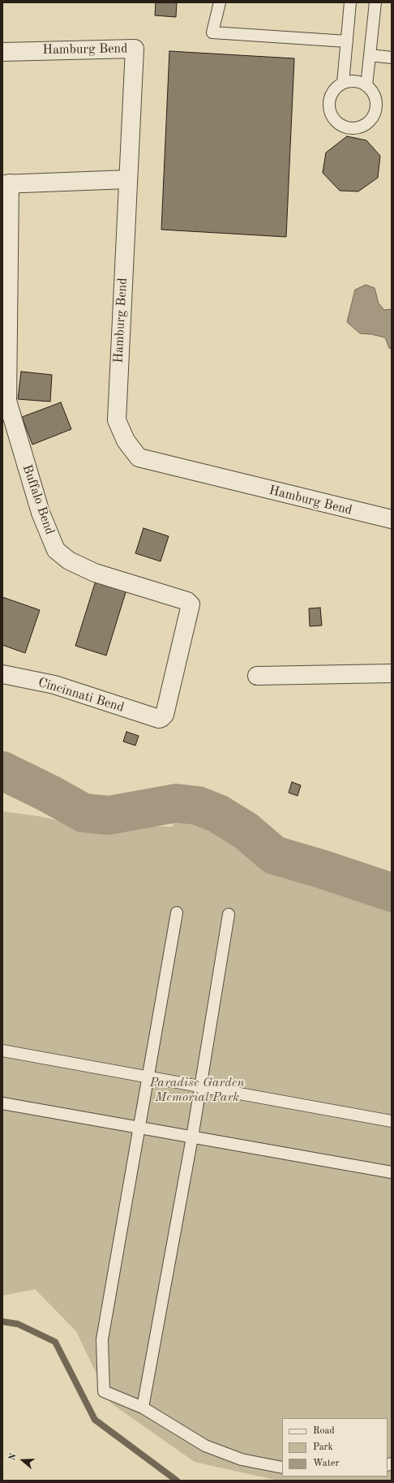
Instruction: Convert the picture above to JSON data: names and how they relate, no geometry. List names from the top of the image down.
{
  "streets": {
    "street": ["Hamburg Bend", "Buffalo Bend", "Cincinnati Bend"]
  },
  "crossings": [
    ["Buffalo Bend", "Cincinnati Bend"]
  ],
  "parks": ["Paradise Garden Memorial Park"],
  "legend": ["Road", "Park", "Water"],
  "north": "left"
}
